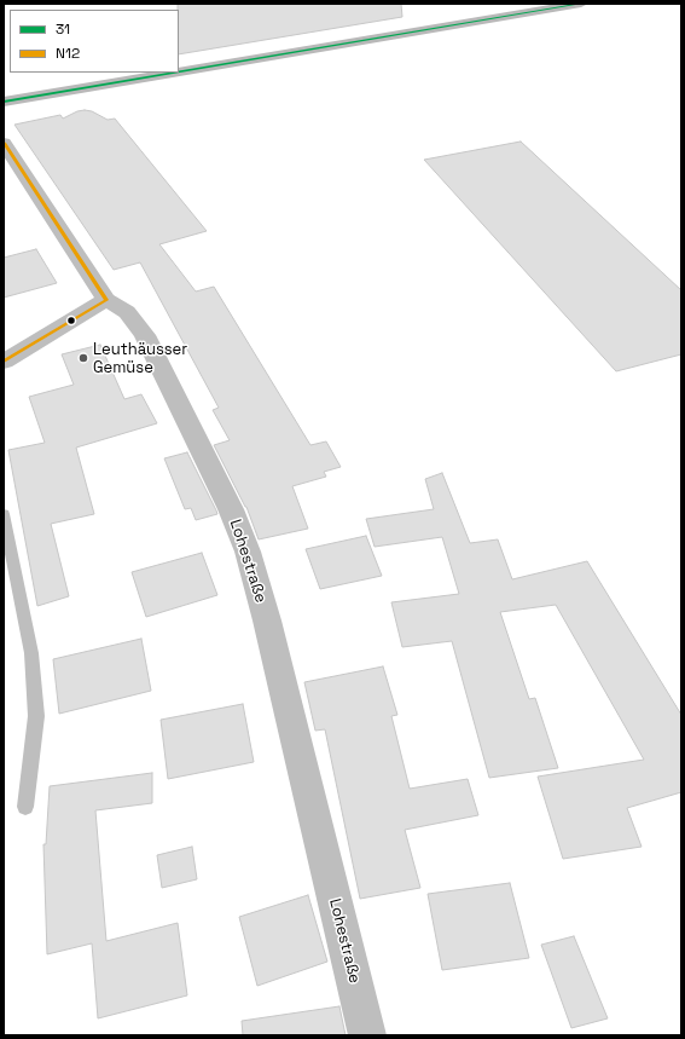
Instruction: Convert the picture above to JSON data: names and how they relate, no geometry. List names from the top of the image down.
{
  "streets": {
    "street": ["Lohestraße"]
  },
  "places": ["Leuthäusser Gemüse"],
  "lines": ["transit line 31", "transit line N12"],
  "legend": ["31", "N12"]
}
